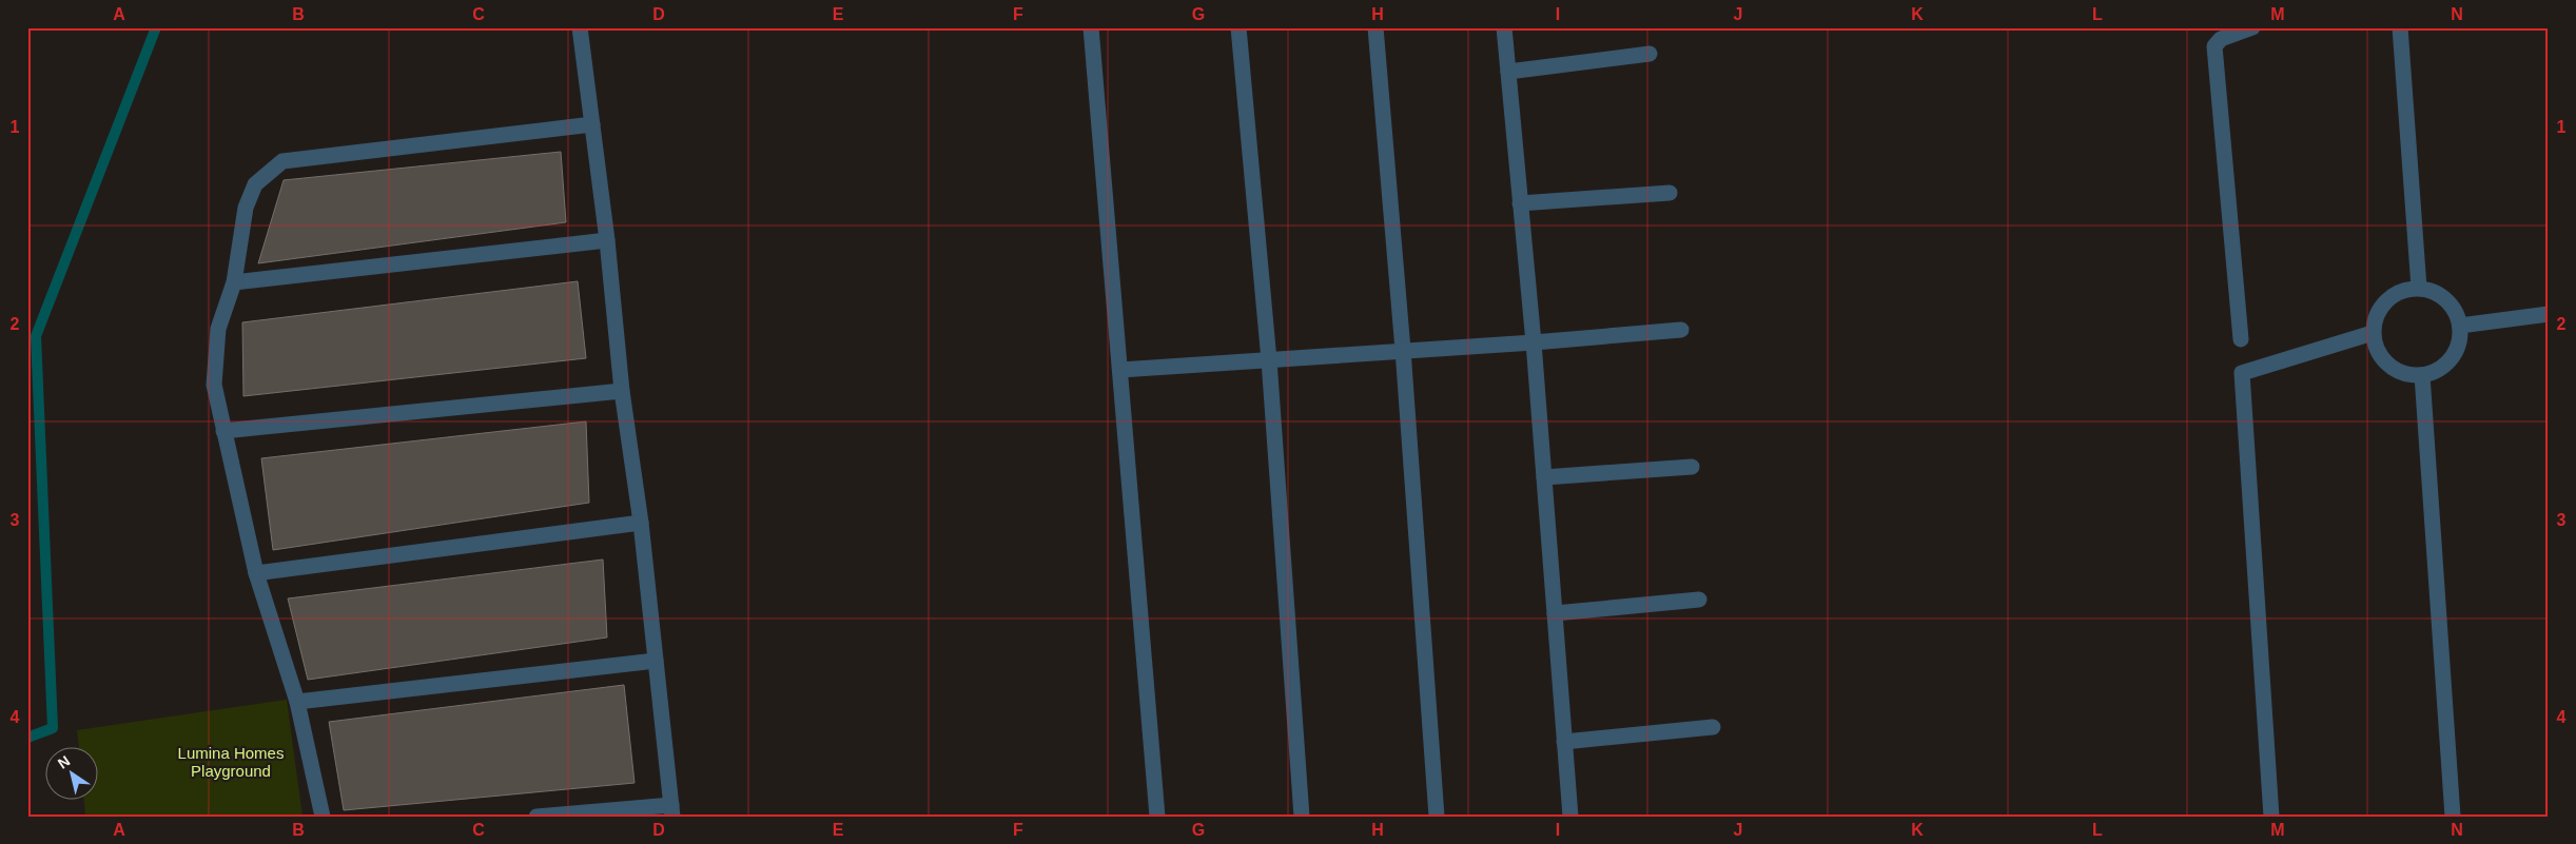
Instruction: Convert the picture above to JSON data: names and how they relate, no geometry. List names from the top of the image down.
{
  "parks": ["Lumina Homes Playground"],
  "north": "top left",
  "grid": {
    "columns": [
      "A",
      "B",
      "C",
      "D",
      "E",
      "F",
      "G",
      "H",
      "I",
      "J",
      "K",
      "L",
      "M",
      "N"
    ],
    "rows": [
      "1",
      "2",
      "3",
      "4"
    ]
  }
}
